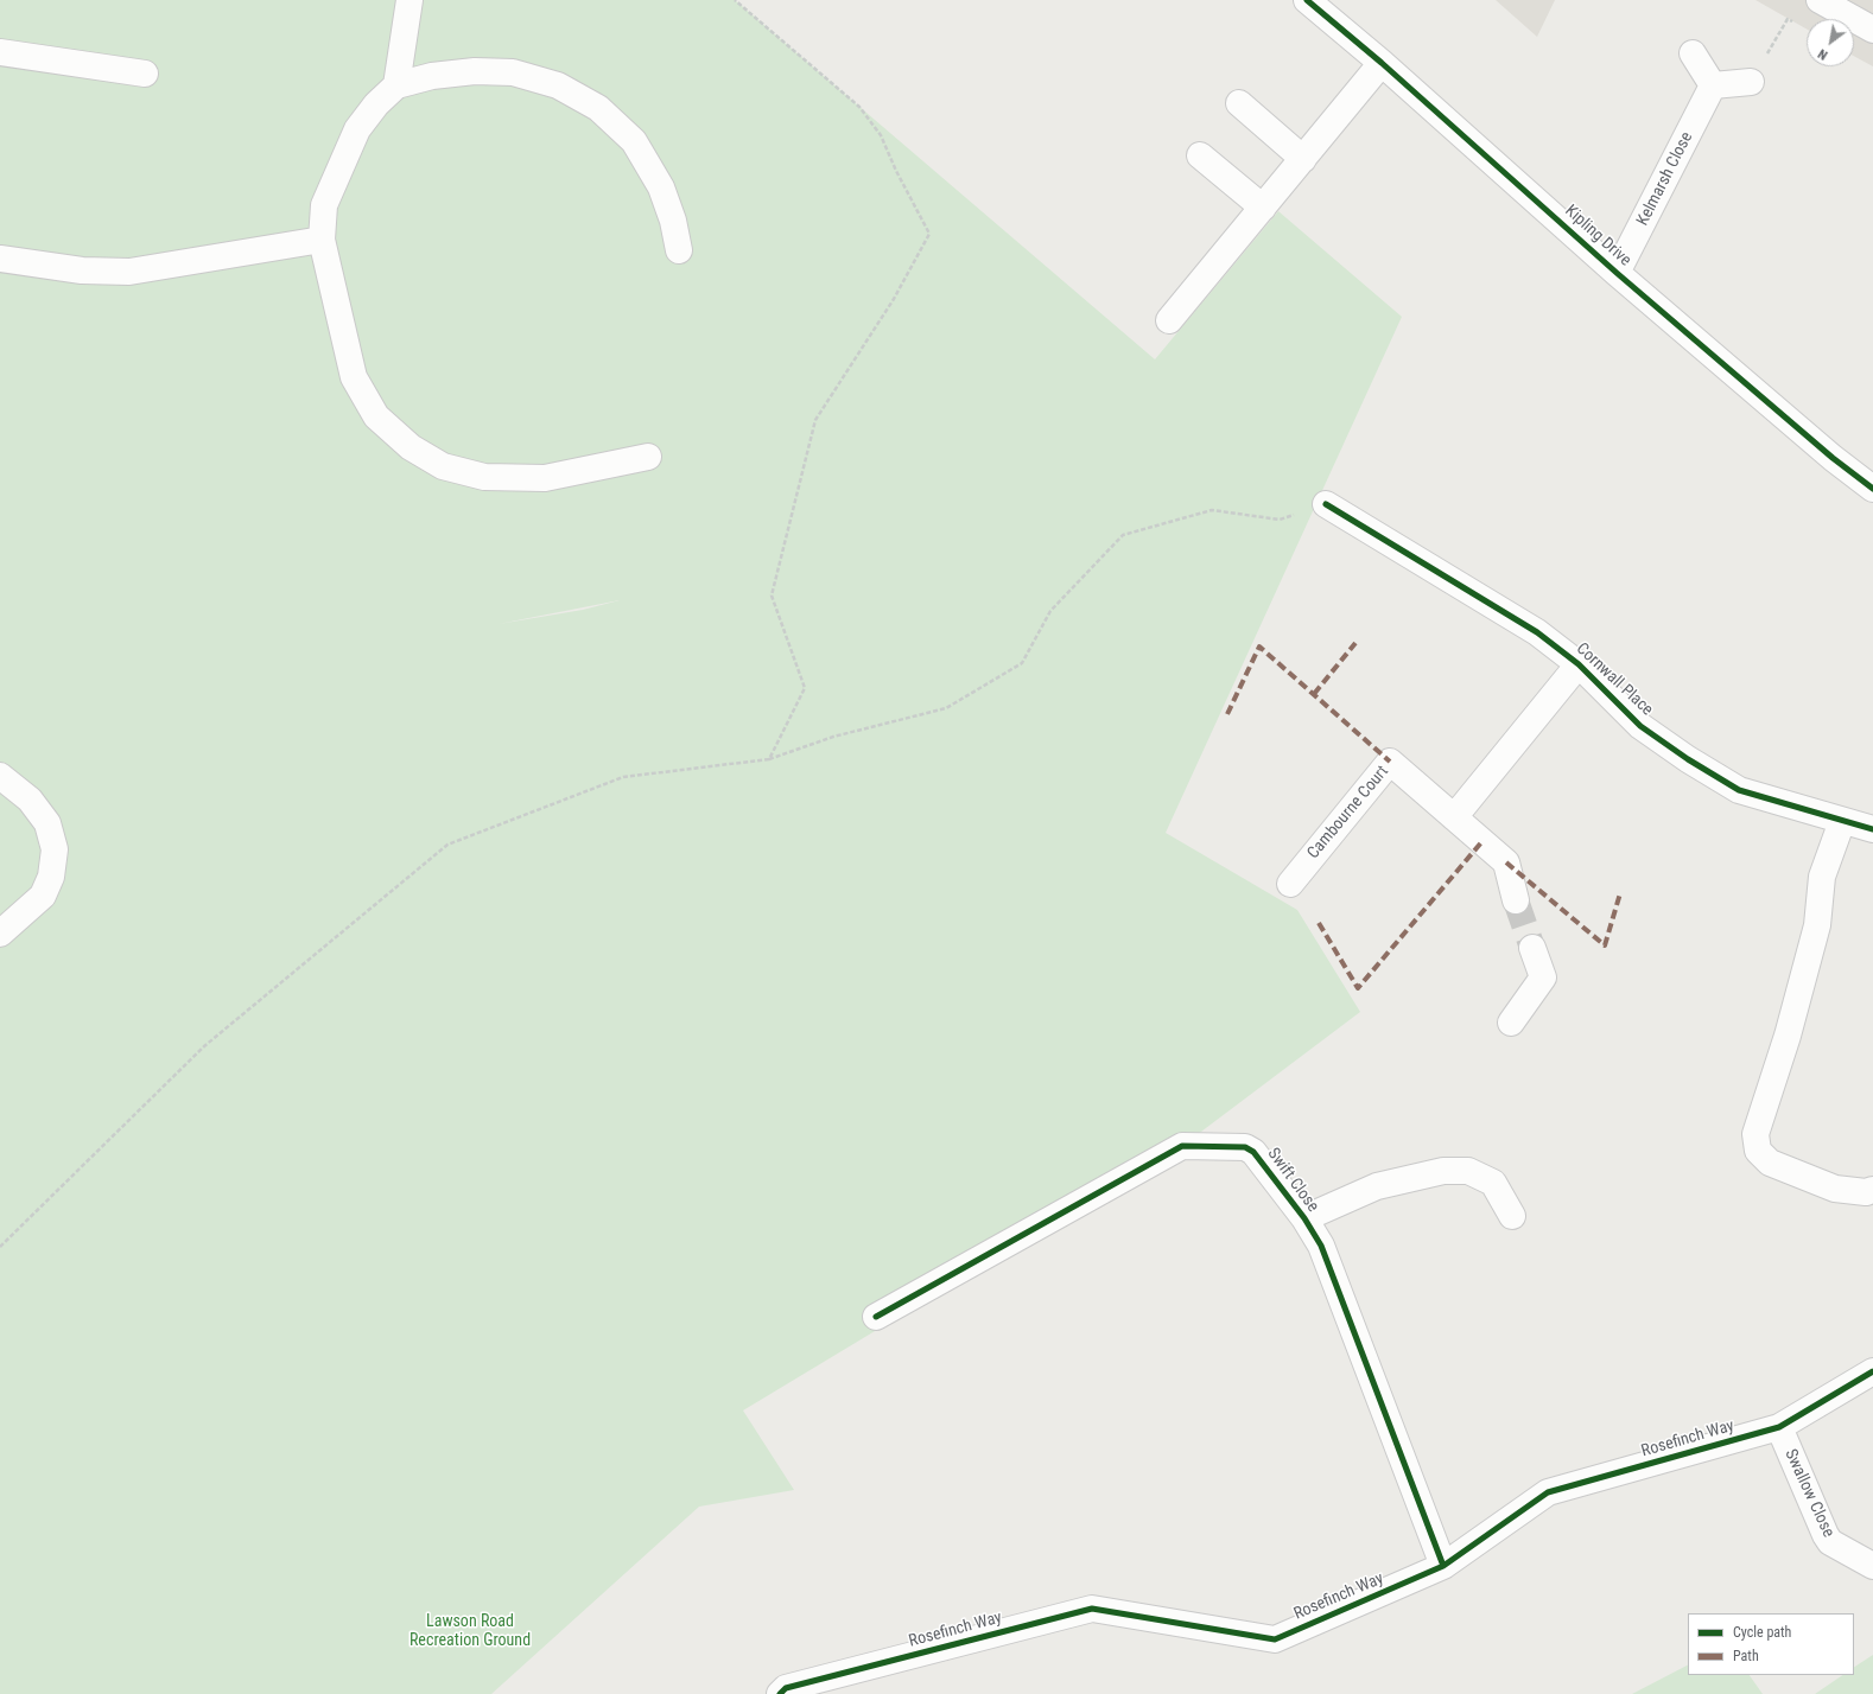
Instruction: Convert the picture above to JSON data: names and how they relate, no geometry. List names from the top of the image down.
{
  "streets": {
    "street": [
      "Kelmarsh Close",
      "Kipling Drive",
      "Cornwall Place",
      "Cambourne Court",
      "Swift Close",
      "Rosefinch Way",
      "Swallow Close"
    ]
  },
  "crossings": [
    ["Kelmarsh Close", "Kipling Drive"],
    ["Swift Close", "Rosefinch Way"],
    ["Rosefinch Way", "Swallow Close"]
  ],
  "parks": ["Lawson Road Recreation Ground"],
  "legend": ["Cycle path", "Path"],
  "north": "bottom left"
}
